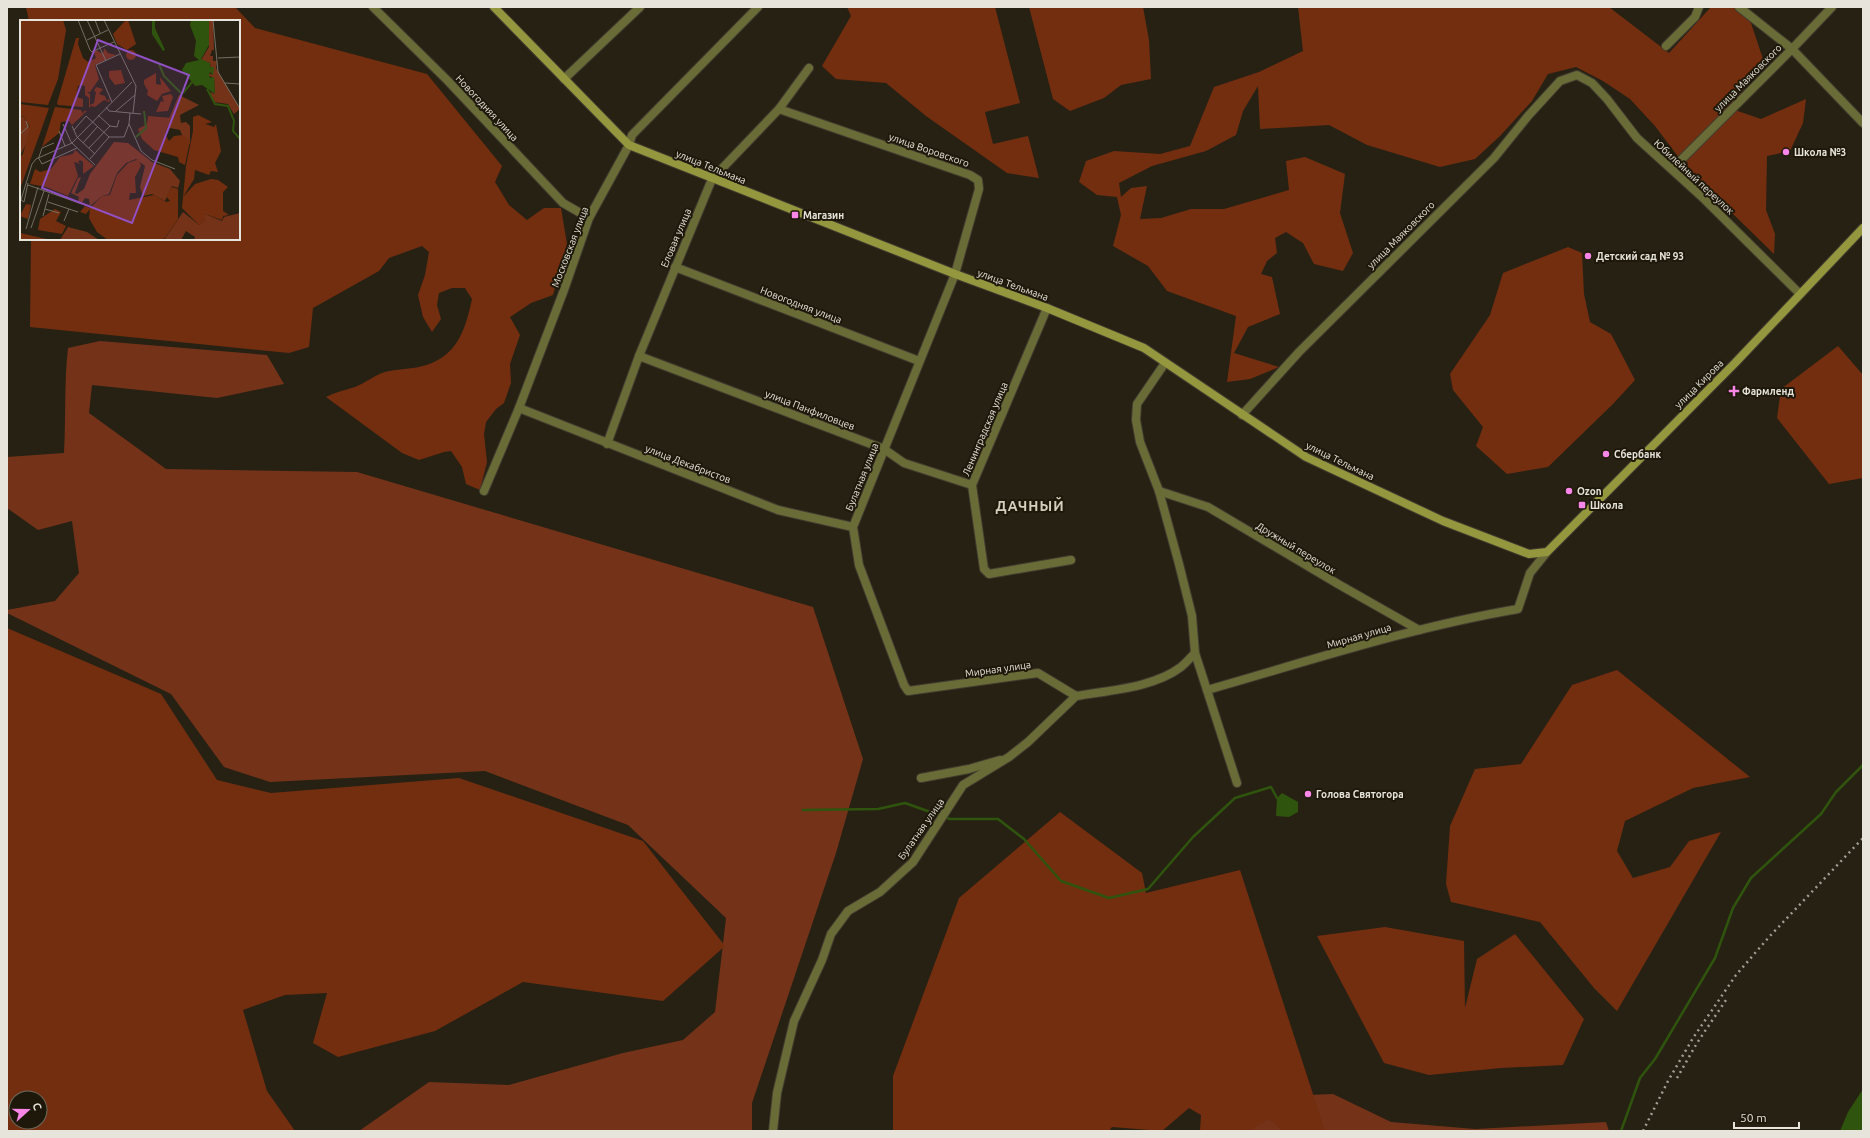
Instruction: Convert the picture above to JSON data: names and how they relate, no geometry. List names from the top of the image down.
{
  "streets": {
    "street": [
      "улица Маяковского",
      "Новогодняя улица",
      "улица Воровского",
      "улица Тельмана",
      "Юбилейный переулок",
      "Еловая улица",
      "Московская улица",
      "улица Кирова",
      "улица Панфиловцев",
      "Ленинградская улица",
      "улица Декабристов",
      "Булатная улица",
      "Дружный переулок",
      "Мирная улица"
    ]
  },
  "crossings": [
    ["улица Маяковского", "улица Тельмана"],
    ["улица Маяковского", "Юбилейный переулок"],
    ["Новогодняя улица", "Еловая улица"],
    ["Новогодняя улица", "Московская улица"],
    ["Новогодняя улица", "Булатная улица"],
    ["улица Воровского", "улица Тельмана"],
    ["улица Воровского", "Еловая улица"],
    ["улица Воровского", "Булатная улица"],
    ["улица Тельмана", "Еловая улица"],
    ["улица Тельмана", "Московская улица"],
    ["улица Тельмана", "улица Кирова"],
    ["улица Тельмана", "Ленинградская улица"],
    ["улица Тельмана", "Булатная улица"],
    ["улица Тельмана", "Мирная улица"],
    ["Юбилейный переулок", "улица Кирова"],
    ["Еловая улица", "улица Панфиловцев"],
    ["Еловая улица", "улица Декабристов"],
    ["Московская улица", "улица Декабристов"],
    ["улица Кирова", "Мирная улица"],
    ["улица Панфиловцев", "Ленинградская улица"],
    ["улица Панфиловцев", "Булатная улица"],
    ["улица Декабристов", "Булатная улица"],
    ["Булатная улица", "Мирная улица"],
    ["Дружный переулок", "Мирная улица"]
  ],
  "districts": ["ДАЧНЫЙ"],
  "places": {
    "other": [
      "Школа №3",
      "Детский сад № 93",
      "Сбербанк",
      "Ozon",
      "Голова Святогора"
    ],
    "transit": ["Магазин", "Школа"],
    "health": ["Фармленд"]
  },
  "scale_bar": "50 m",
  "north": "right"
}
